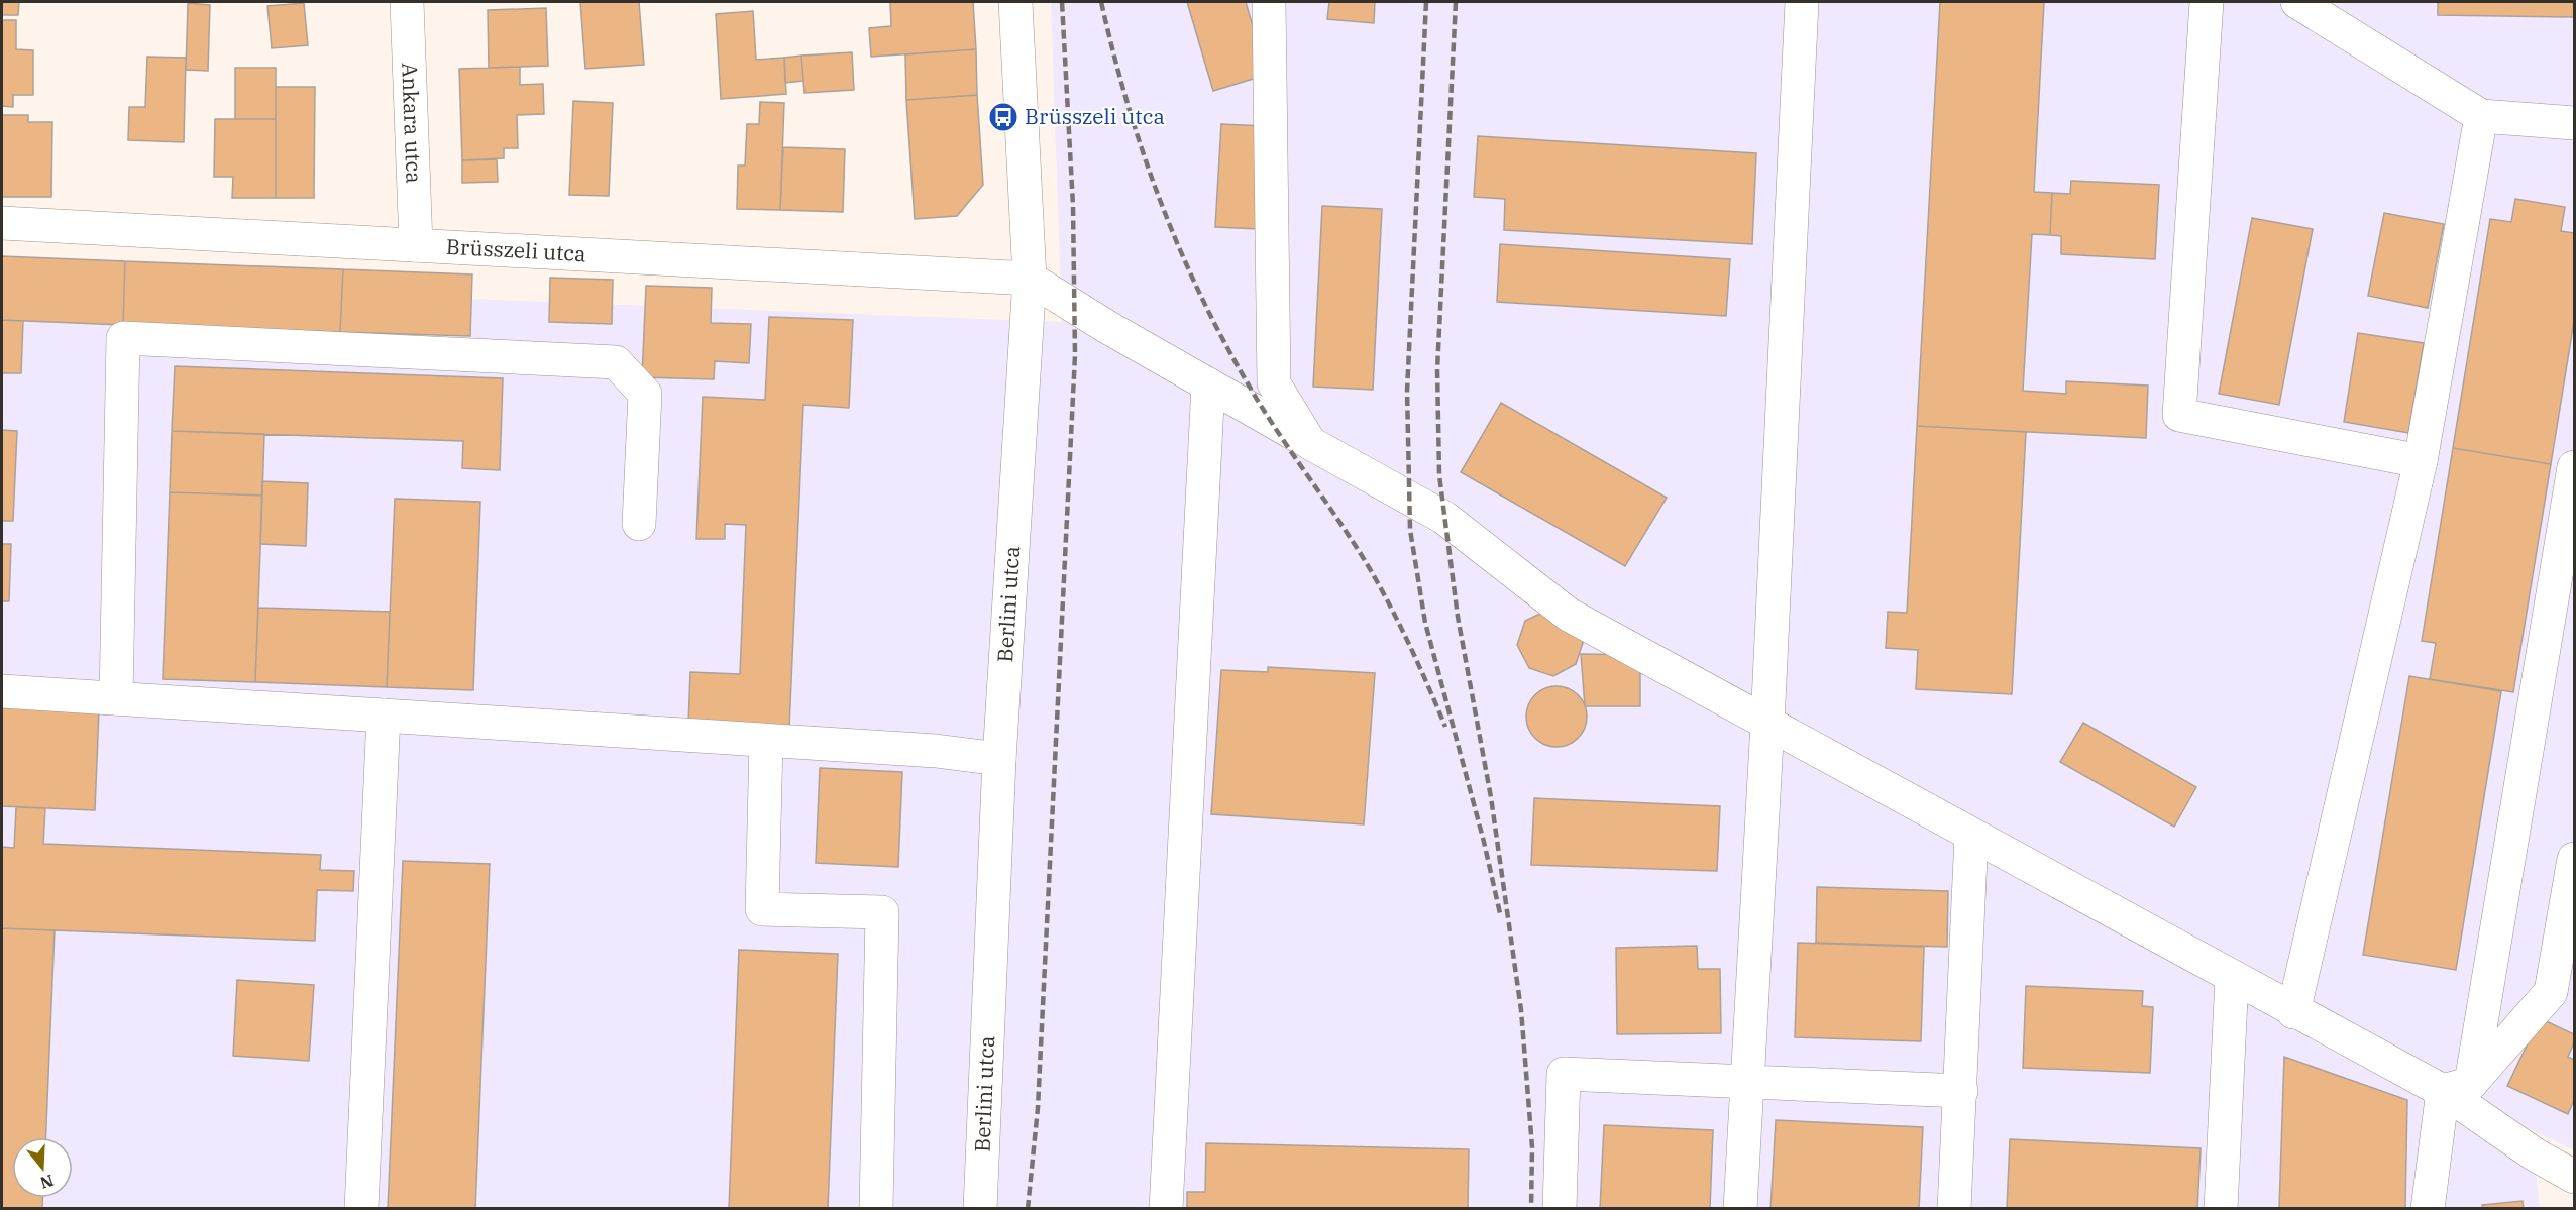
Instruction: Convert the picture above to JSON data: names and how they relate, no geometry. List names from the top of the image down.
{
  "streets": {
    "street": ["Ankara utca", "Brüsszeli utca", "Berlini utca"]
  },
  "crossings": [
    ["Ankara utca", "Brüsszeli utca"],
    ["Brüsszeli utca", "Berlini utca"]
  ],
  "places": {
    "bus stop": ["Brüsszeli utca"]
  },
  "north": "bottom"
}
